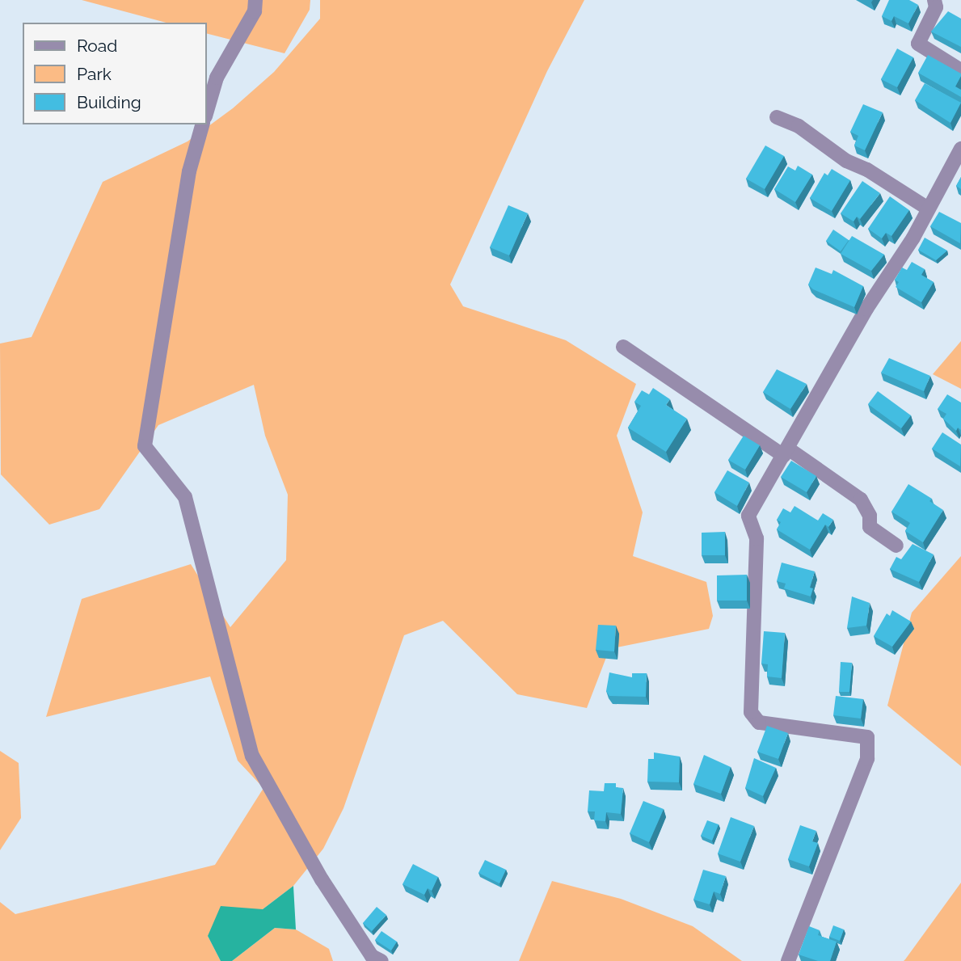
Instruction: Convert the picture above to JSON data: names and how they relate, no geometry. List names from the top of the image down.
{
  "legend": ["Road", "Park", "Building"]
}
